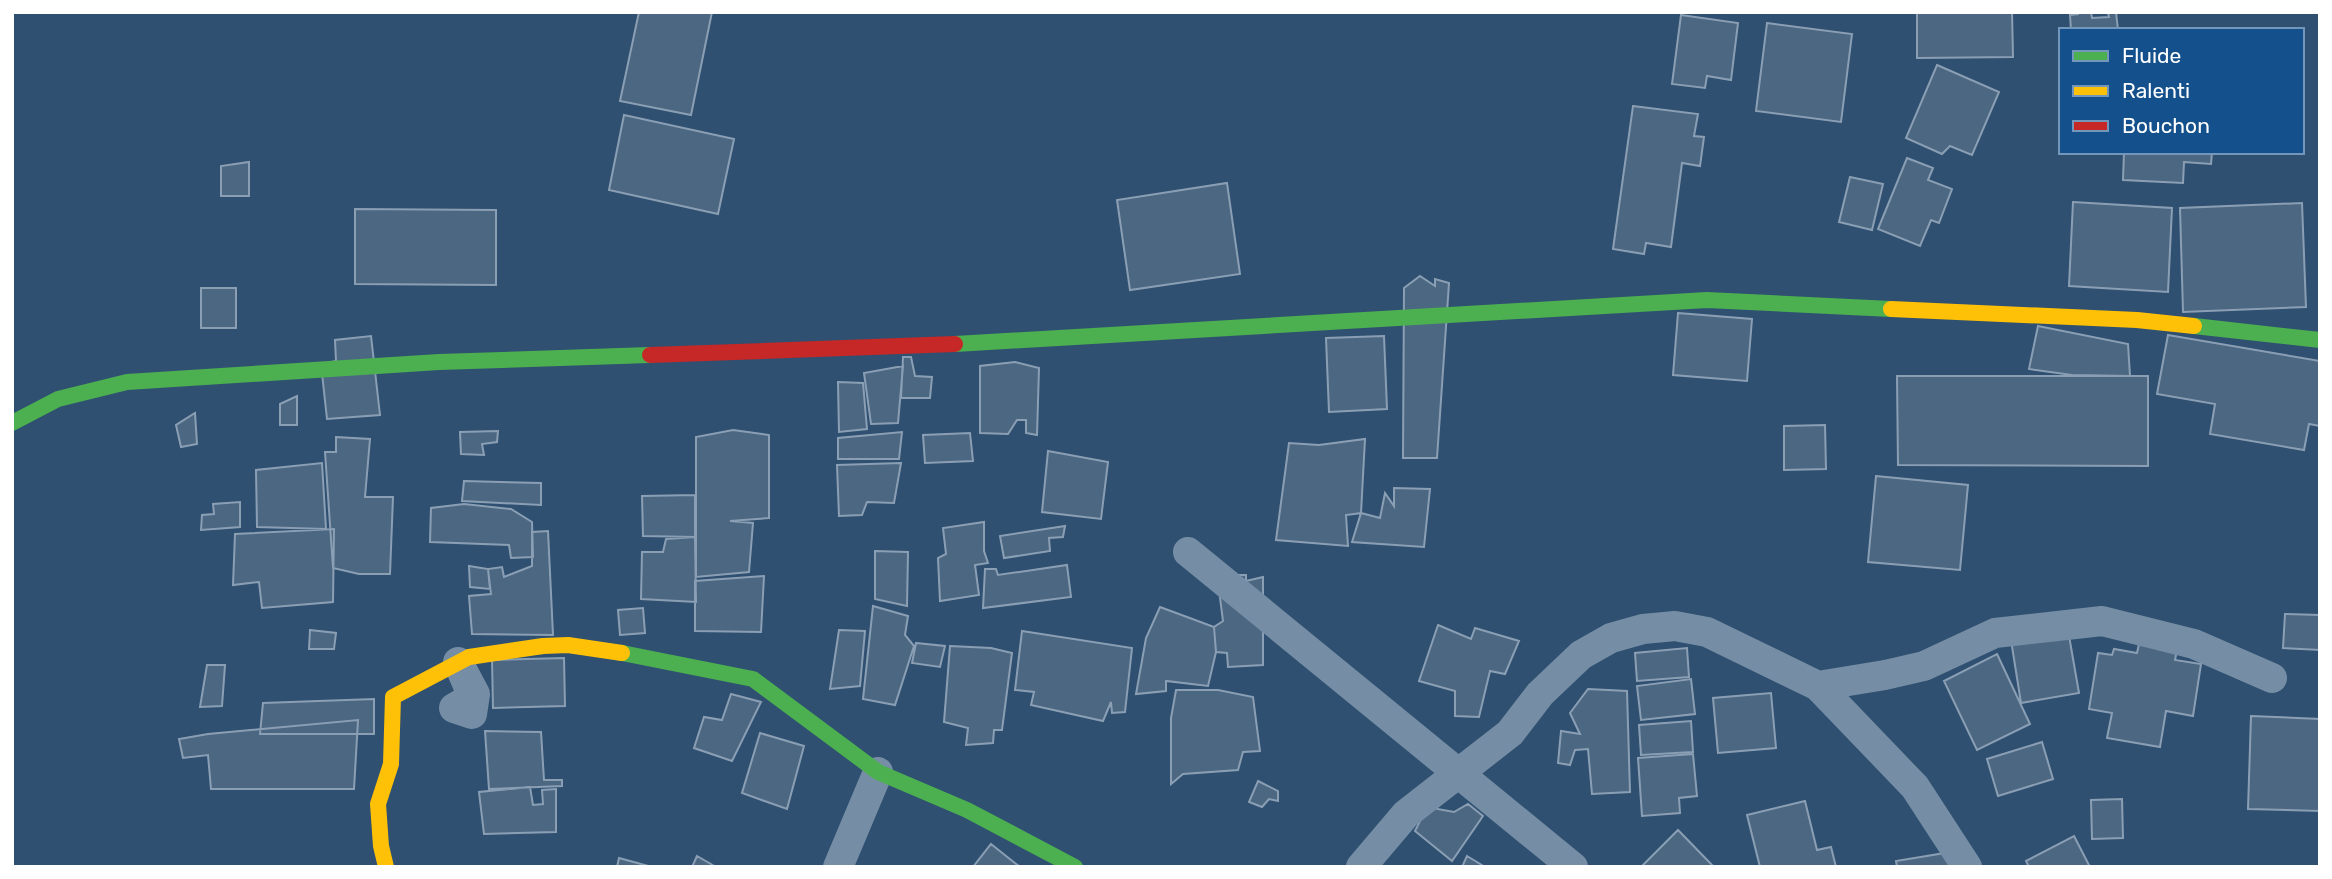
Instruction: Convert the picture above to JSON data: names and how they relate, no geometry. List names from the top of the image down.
{
  "legend": ["Fluide", "Ralenti", "Bouchon"]
}
